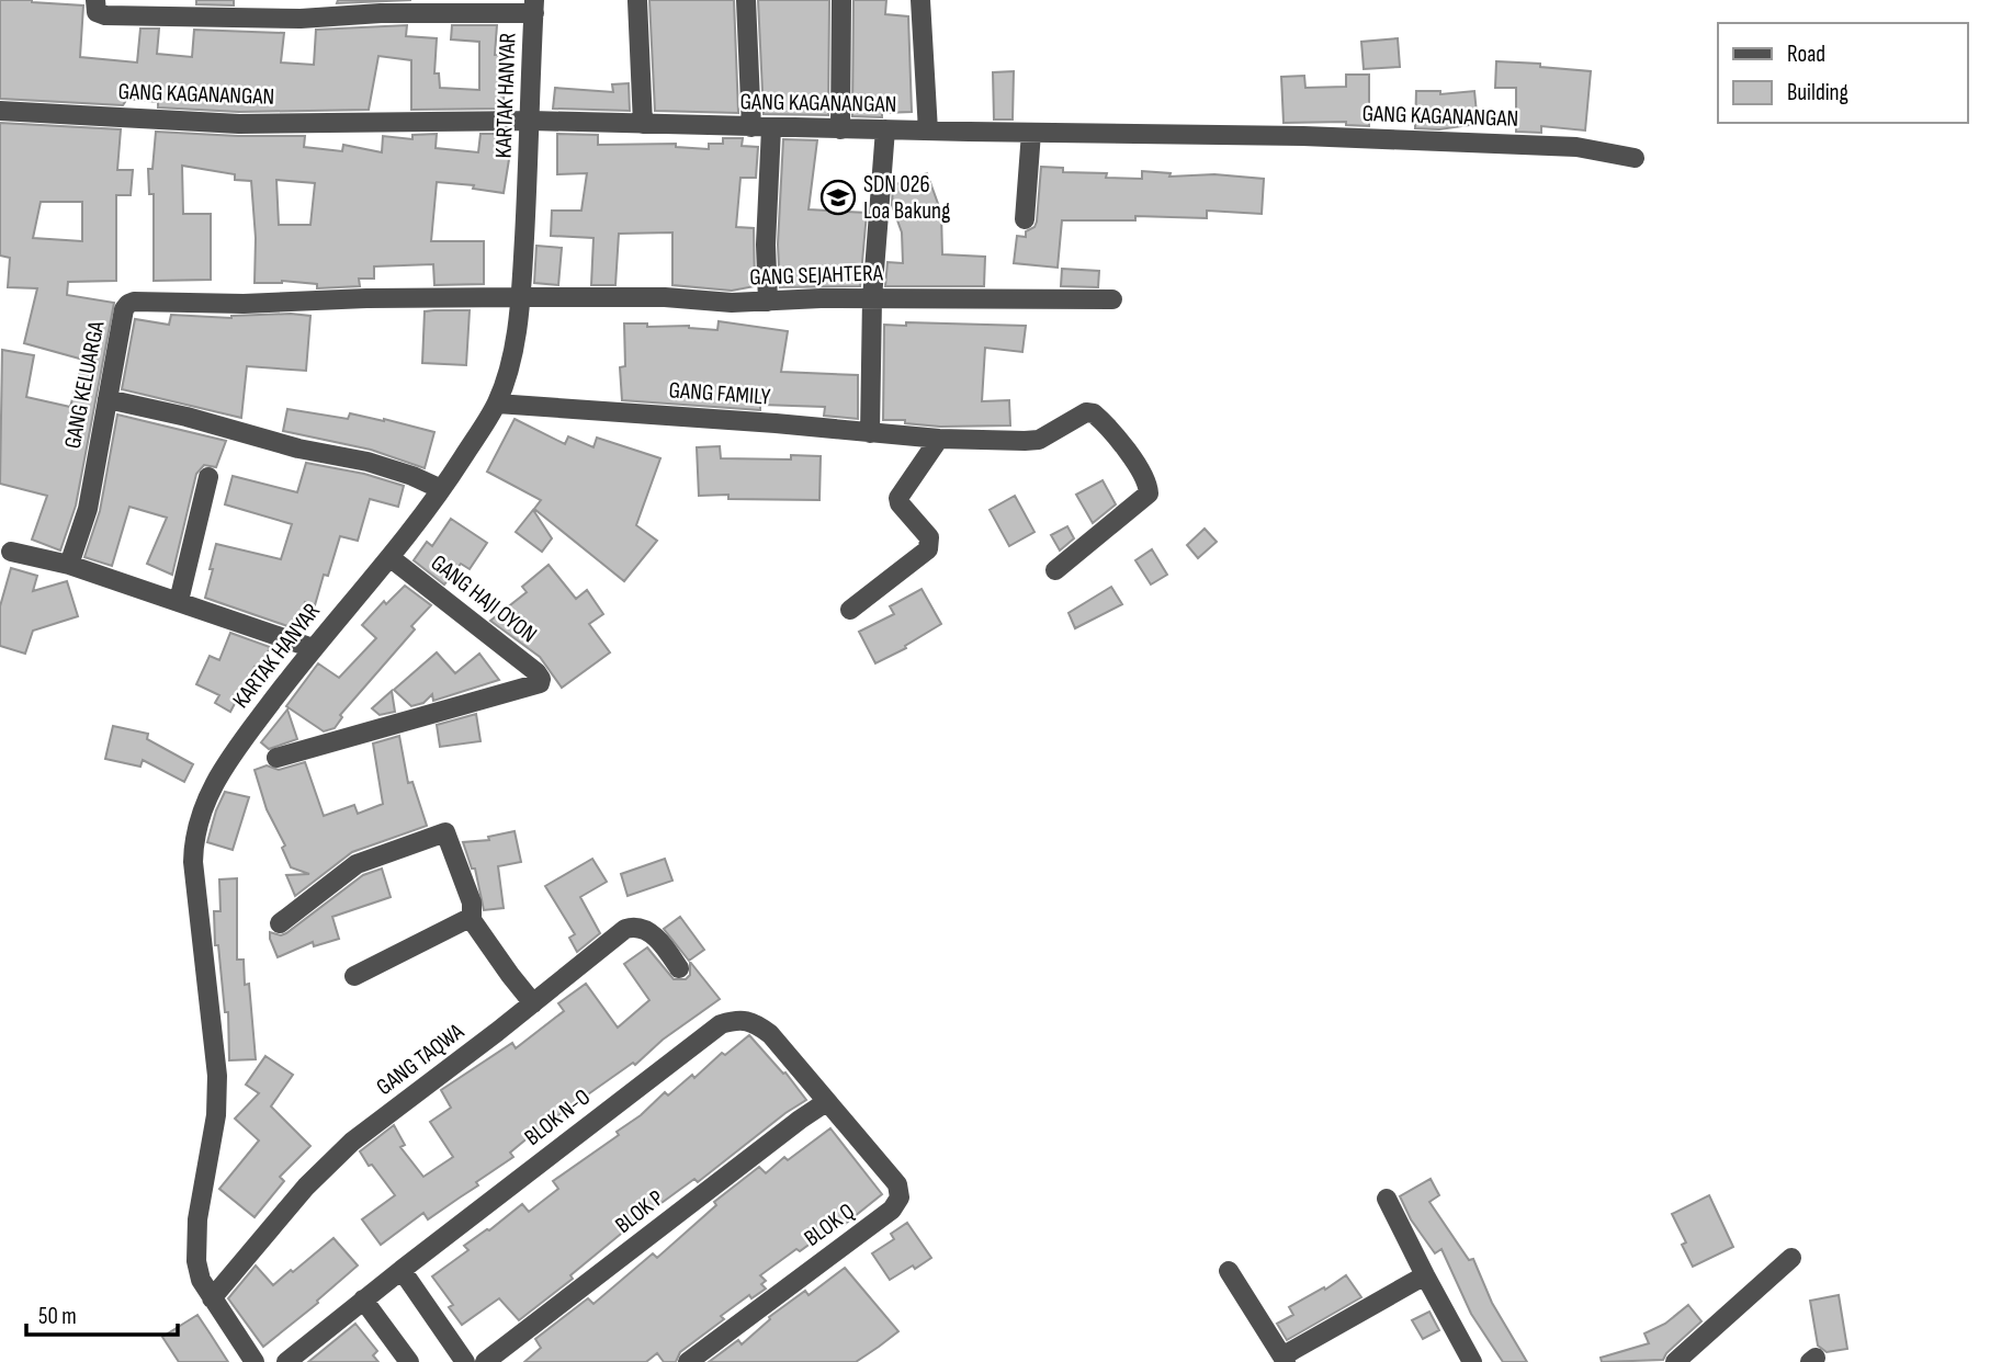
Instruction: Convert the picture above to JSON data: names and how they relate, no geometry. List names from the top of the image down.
{
  "streets": {
    "street": [
      "GANG KAGANANGAN",
      "KARTAK HANYAR",
      "GANG SEJAHTERA",
      "GANG KELUARGA",
      "GANG FAMILY",
      "GANG HAJI OYON",
      "GANG TAQWA",
      "BLOK N-O",
      "BLOK P",
      "BLOK Q"
    ]
  },
  "crossings": [
    ["GANG KAGANANGAN", "KARTAK HANYAR"],
    ["KARTAK HANYAR", "GANG SEJAHTERA"],
    ["KARTAK HANYAR", "GANG KELUARGA"],
    ["KARTAK HANYAR", "GANG FAMILY"],
    ["KARTAK HANYAR", "GANG HAJI OYON"],
    ["KARTAK HANYAR", "GANG TAQWA"],
    ["GANG SEJAHTERA", "GANG KELUARGA"],
    ["BLOK N-O", "BLOK P"],
    ["BLOK N-O", "BLOK Q"],
    ["BLOK P", "BLOK Q"]
  ],
  "places": {
    "school or university": ["SDN 026 Loa Bakung"]
  },
  "legend": ["Road", "Building"],
  "scale_bar": "50 m"
}
